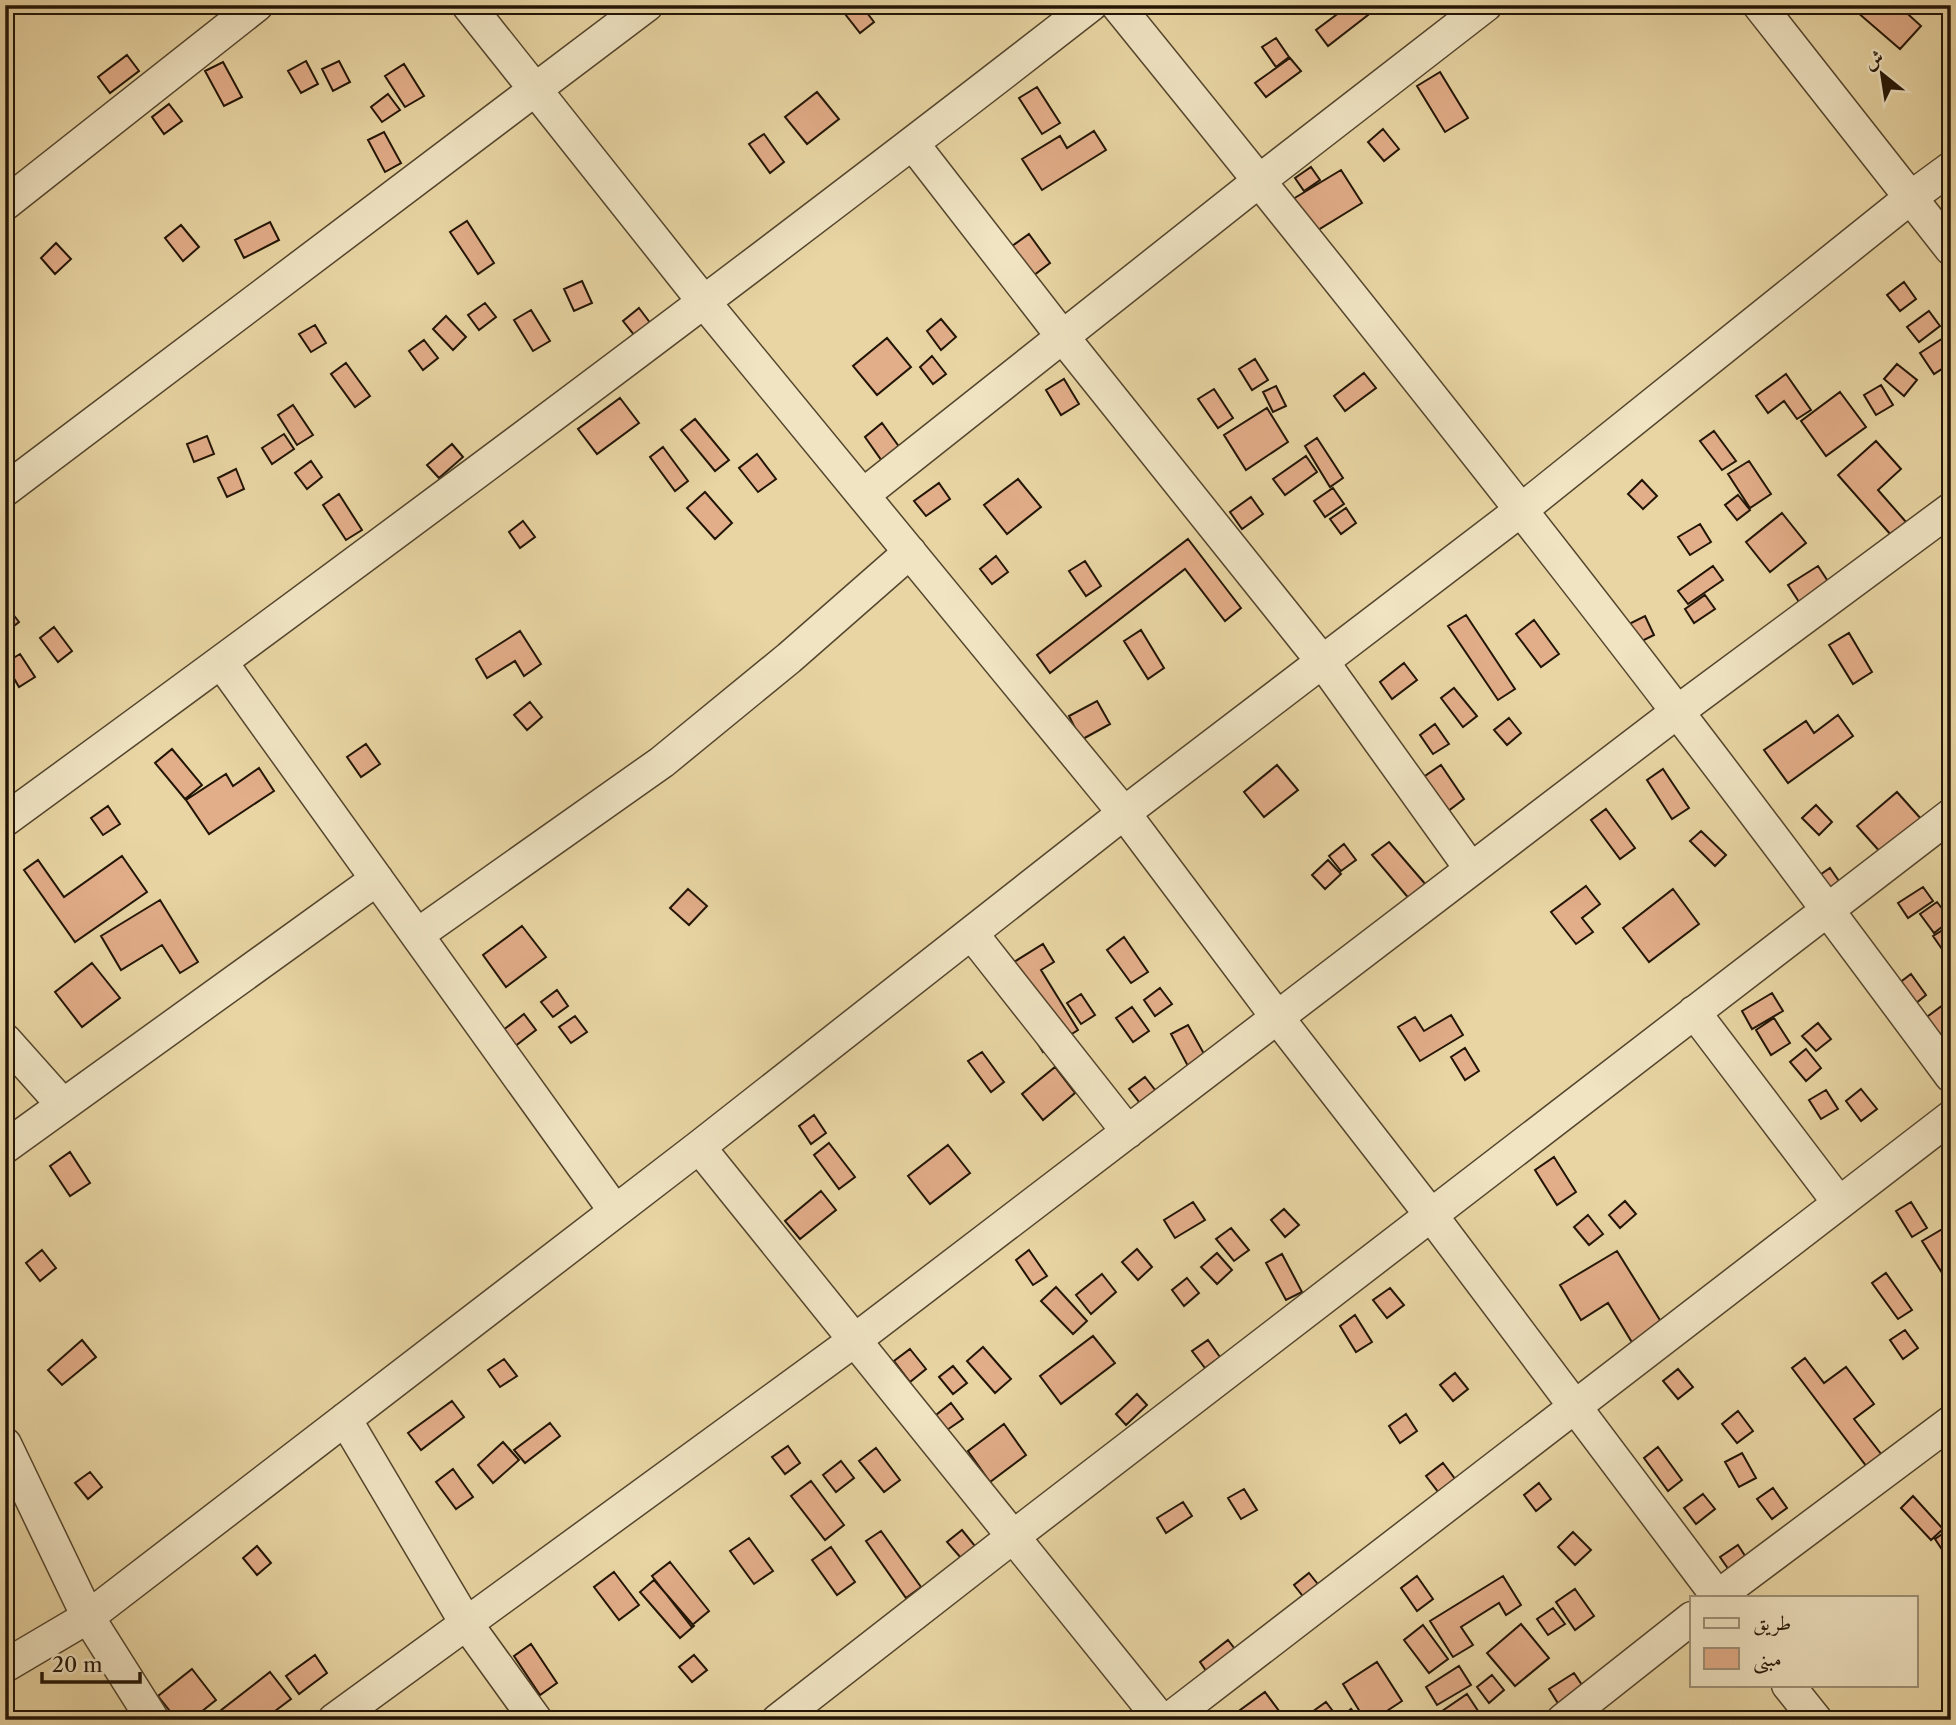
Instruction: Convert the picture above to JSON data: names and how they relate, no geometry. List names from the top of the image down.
{
  "legend": ["طريق", "مبنى"],
  "scale_bar": "20 m",
  "north": "top left"
}
